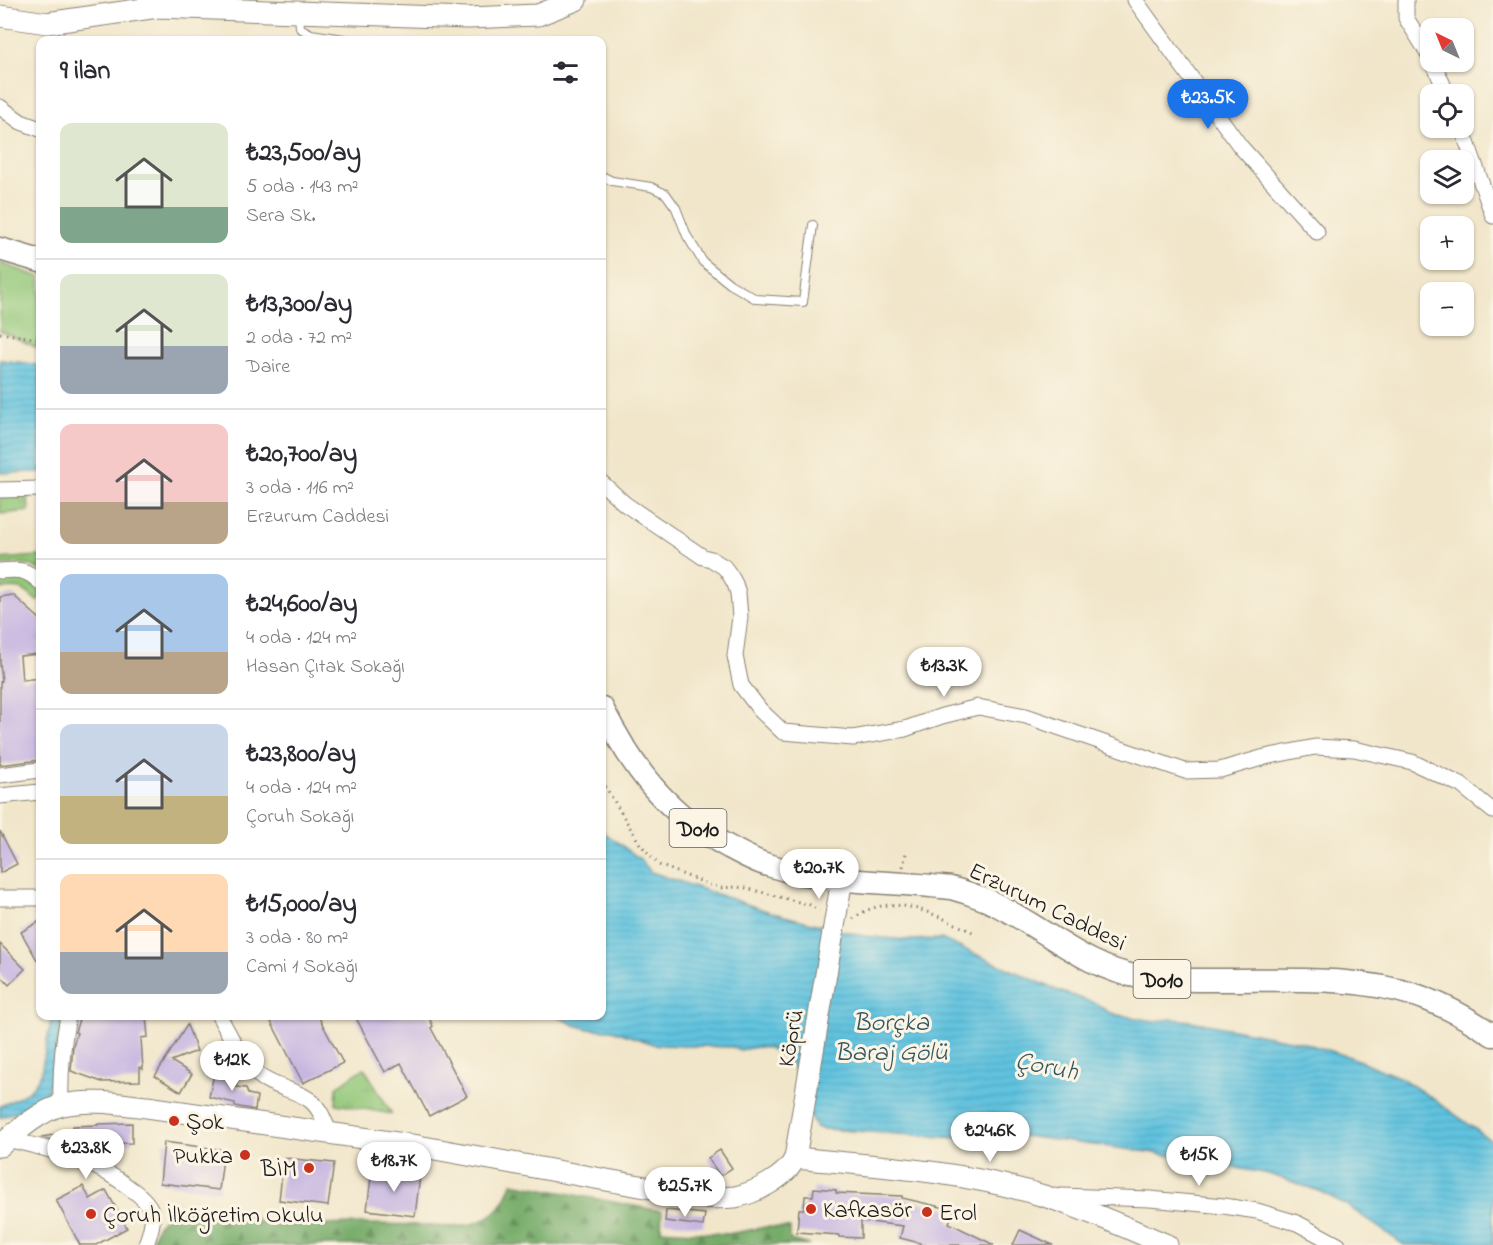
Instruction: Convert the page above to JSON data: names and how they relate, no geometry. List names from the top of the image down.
{
  "streets": {
    "main road": ["D010", "Erzurum Caddesi", "Köprü"]
  },
  "crossings": [
    ["Erzurum Caddesi", "Köprü"]
  ],
  "water": ["Borçka Baraj Gölü", "Çoruh"],
  "places": [
    "Şok",
    "Pukka",
    "BİM",
    "Kafkasör",
    "Erol",
    "Çoruh İlköğretim Okulu"
  ],
  "north": "top left",
  "page": {
    "map_buttons": ["+", "−"],
    "heading": "9 ilan",
    "price": [
      "₺23.5K",
      "₺13.3K",
      "₺20.7K",
      "₺12K",
      "₺24.6K",
      "₺23.8K",
      "₺15K",
      "₺18.7K",
      "₺25.7K"
    ],
    "list": [
      {
        "name": "₺23,500/ay",
        "note": "5 oda · 143 m² · Sera Sk."
      },
      {
        "name": "₺13,300/ay",
        "note": "2 oda · 72 m² · Daire"
      },
      {
        "name": "₺20,700/ay",
        "note": "3 oda · 116 m² · Erzurum Caddesi"
      },
      {
        "name": "₺24,600/ay",
        "note": "4 oda · 124 m² · Hasan Çıtak Sokağı"
      },
      {
        "name": "₺23,800/ay",
        "note": "4 oda · 124 m² · Çoruh Sokağı"
      },
      {
        "name": "₺15,000/ay",
        "note": "3 oda · 80 m² · Cami 1 Sokağı"
      }
    ]
  }
}
